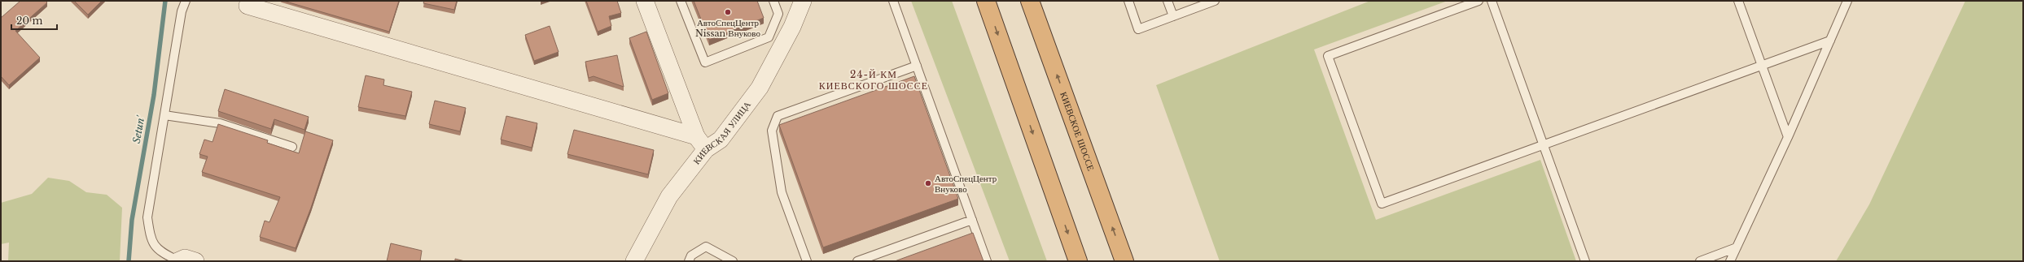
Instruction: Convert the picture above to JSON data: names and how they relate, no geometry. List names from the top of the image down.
{
  "streets": {
    "highway": ["КИЕВСКОЕ ШОССЕ"],
    "street": ["КИЕВСКАЯ УЛИЦА"]
  },
  "districts": ["24-Й КМ КИЕВСКОГО ШОССЕ"],
  "water": ["Setun'"],
  "places": ["АвтоСпецЦентр Nissan Внуково", "АвтоСпецЦентр Внуково"],
  "scale_bar": "20 m"
}
